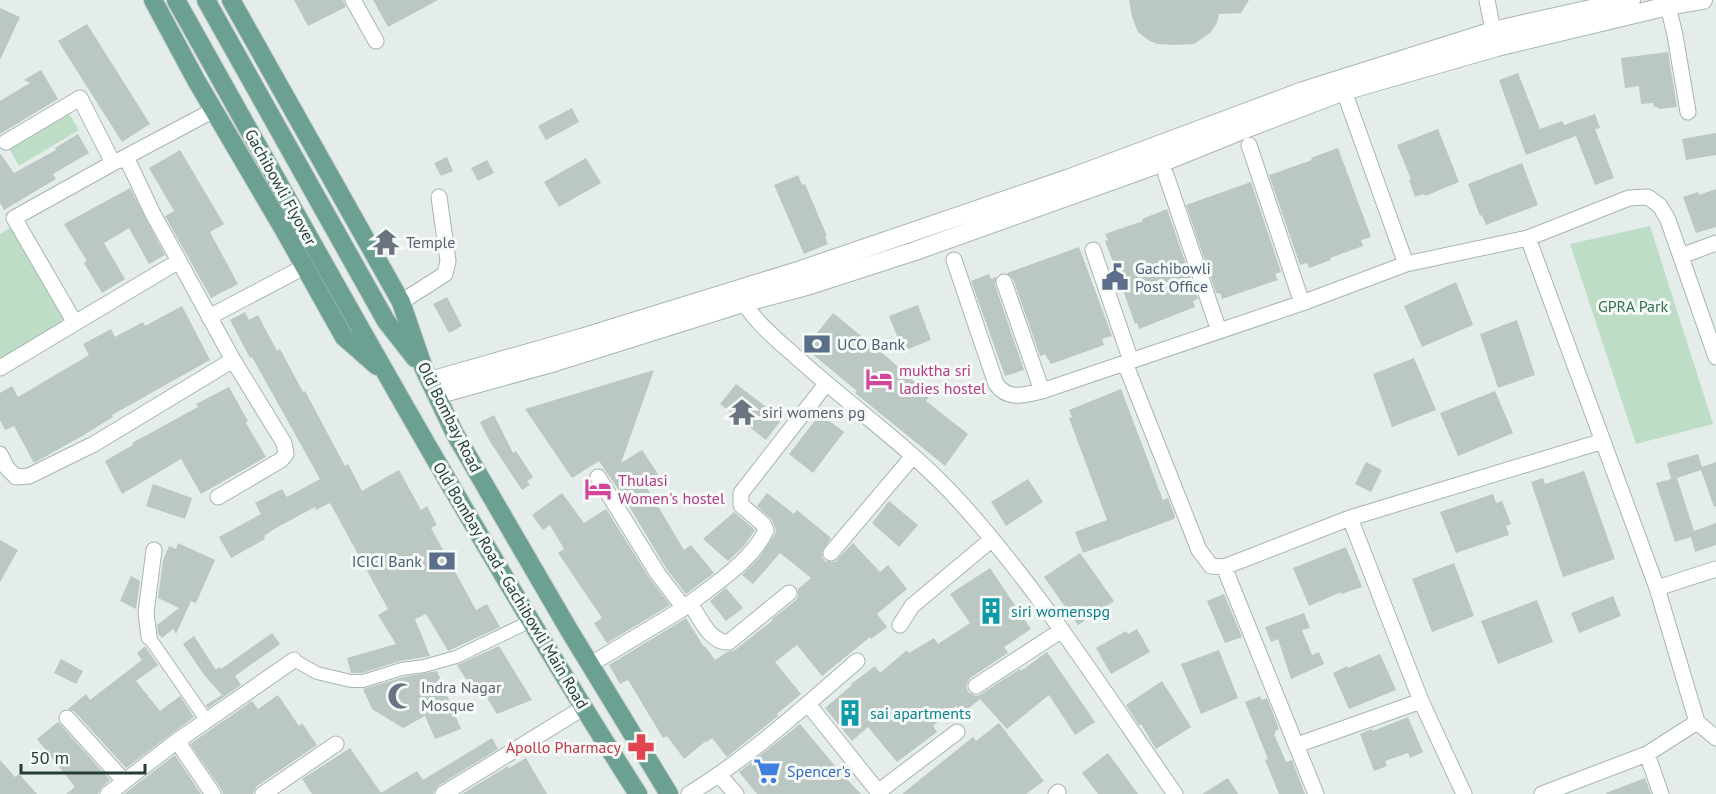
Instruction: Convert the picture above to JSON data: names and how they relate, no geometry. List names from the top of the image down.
{
  "streets": {
    "main road": ["Gachibowli Flyover", "Old Bombay Road", "Old Bombay Road - Gachibowli Main Road"]
  },
  "crossings": [
    ["Gachibowli Flyover", "Old Bombay Road"],
    ["Gachibowli Flyover", "Old Bombay Road - Gachibowli Main Road"]
  ],
  "parks": ["GPRA Park"],
  "places": {
    "temple": ["Temple", "siri womens pg"],
    "public building": ["Gachibowli Post Office"],
    "bank": ["UCO Bank", "ICICI Bank"],
    "hotel": ["muktha sri ladies hostel", "Thulasi Women's hostel"],
    "building": ["siri womenspg", "sai apartments"],
    "mosque": ["Indra Nagar Mosque"],
    "pharmacy": ["Apollo Pharmacy"],
    "supermarket": ["Spencer's"]
  },
  "scale_bar": "50 m"
}
